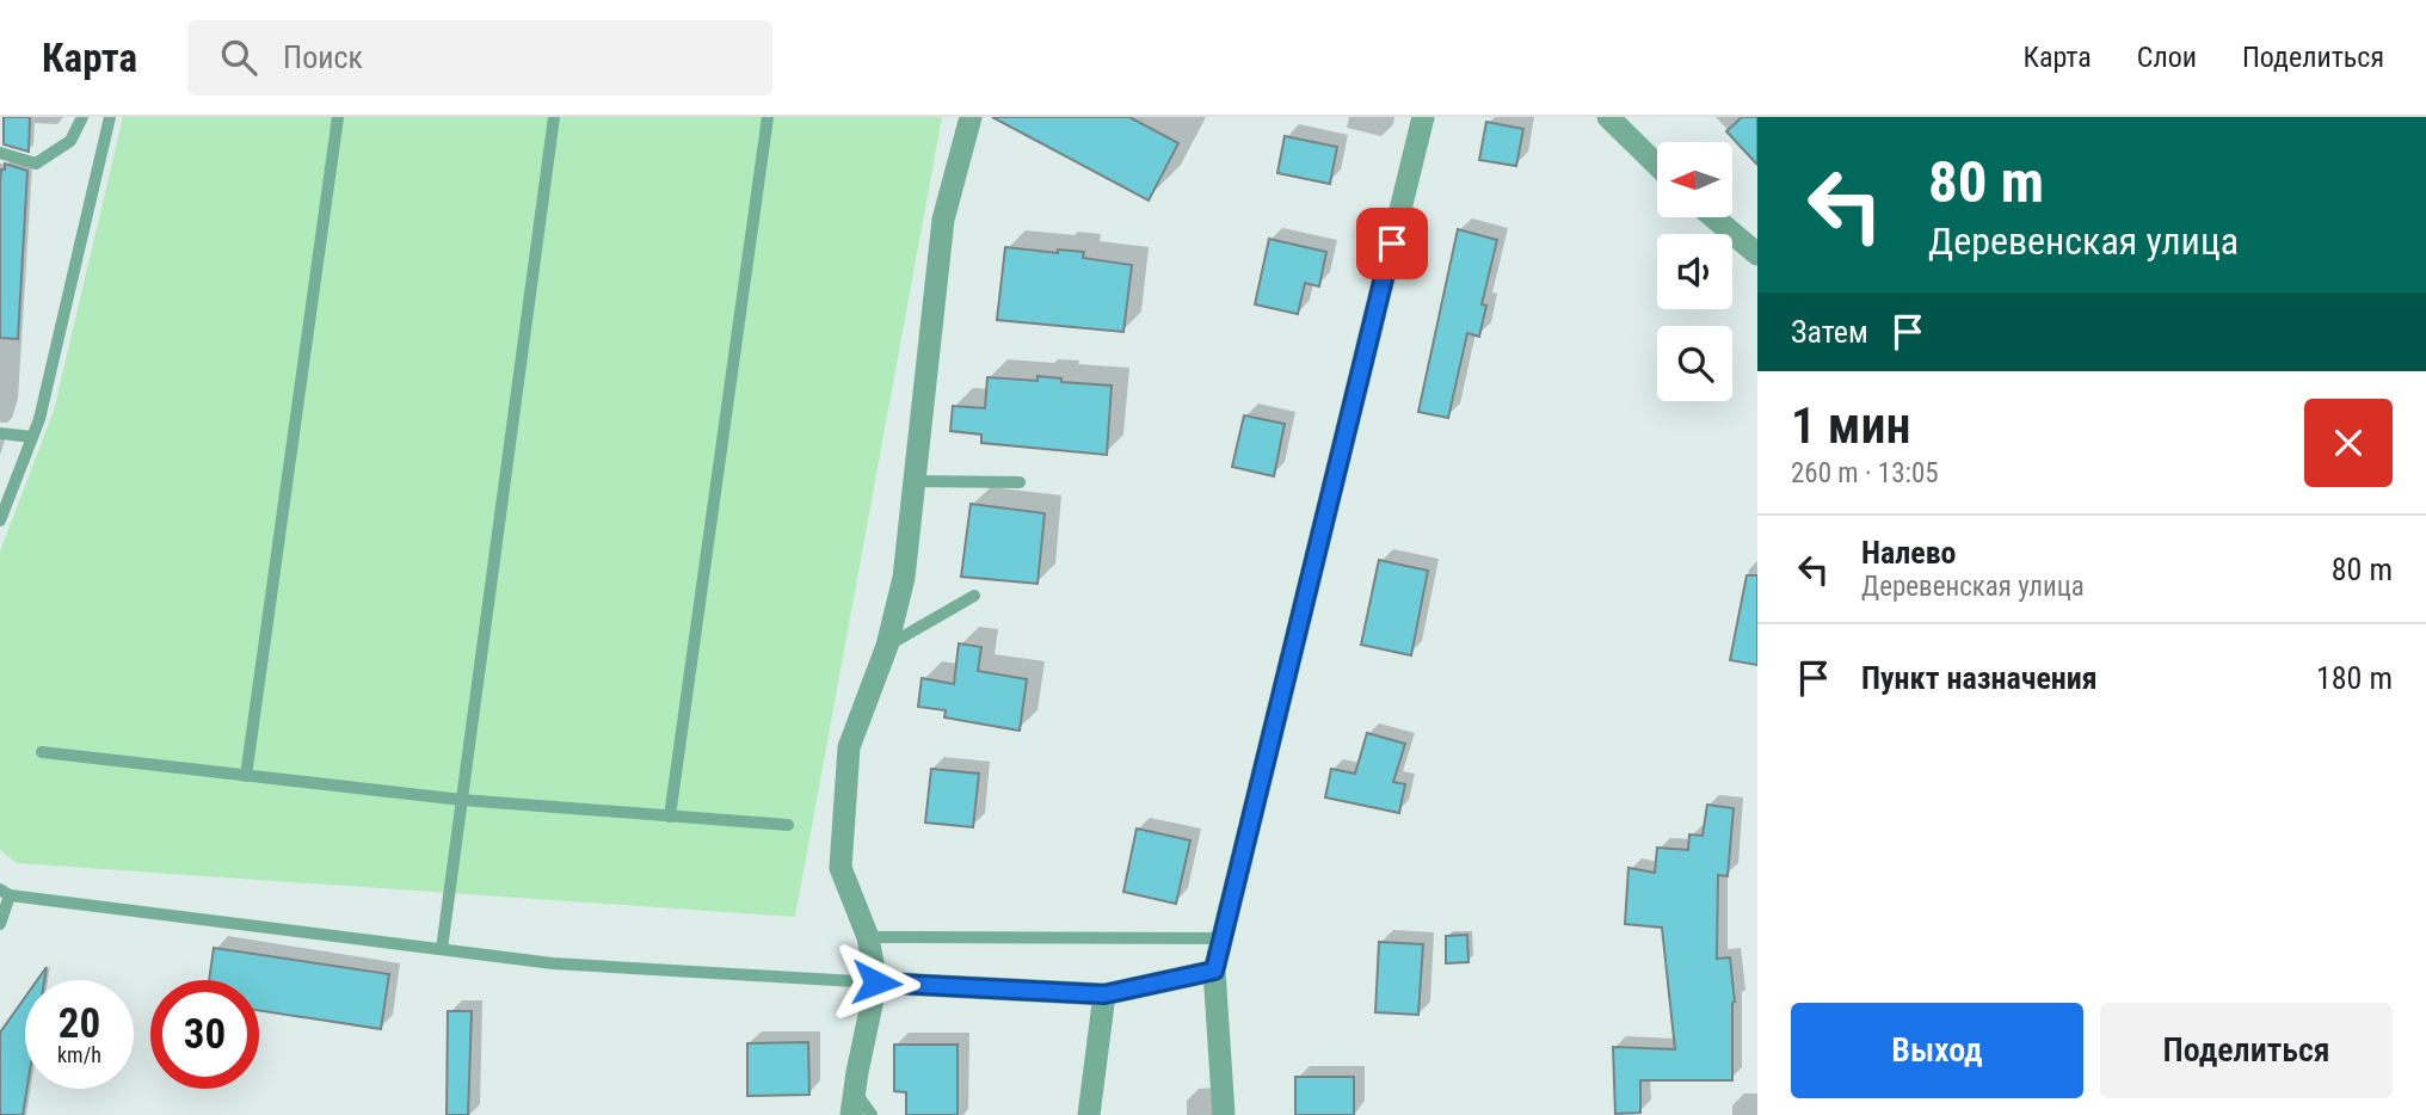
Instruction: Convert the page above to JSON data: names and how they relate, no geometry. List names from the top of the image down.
{
  "north": "left",
  "page": {
    "header": "Карта",
    "search": "Поиск",
    "nav": ["Карта", "Слои", "Поделиться"],
    "turn": ["80 m", "Деревенская улица"],
    "then": "Затем",
    "heading": ["1 мин", "260 m · 13:05"],
    "list": [
      {
        "name": "Налево",
        "note": "Деревенская улица",
        "value": "80 m"
      },
      {
        "name": "Пункт назначения",
        "value": "180 m"
      }
    ],
    "speed": "20 km/h",
    "limit": "30",
    "buttons": ["Выход", "Поделиться"]
  }
}
